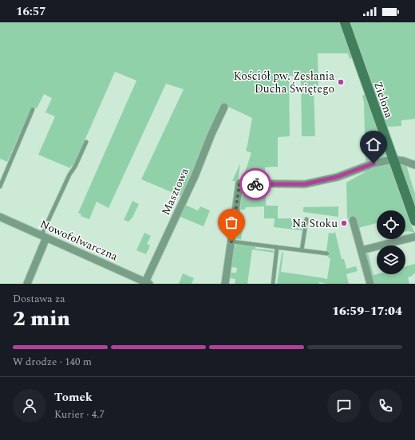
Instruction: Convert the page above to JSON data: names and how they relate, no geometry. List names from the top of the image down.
{
  "streets": {
    "street": ["Zielona", "Masztowa", "Nowofolwarczna"]
  },
  "crossings": [
    ["Masztowa", "Nowofolwarczna"]
  ],
  "places": ["Kościół pw. Zesłania Ducha Świętego", "Na Stoku"],
  "page": {
    "status": "16:57",
    "heading": ["2 min", "Dostawa za", "16:59–17:04"],
    "panel": ["Tomek", "Kurier · 4.7"],
    "bar": "W drodze · 140 m"
  }
}
